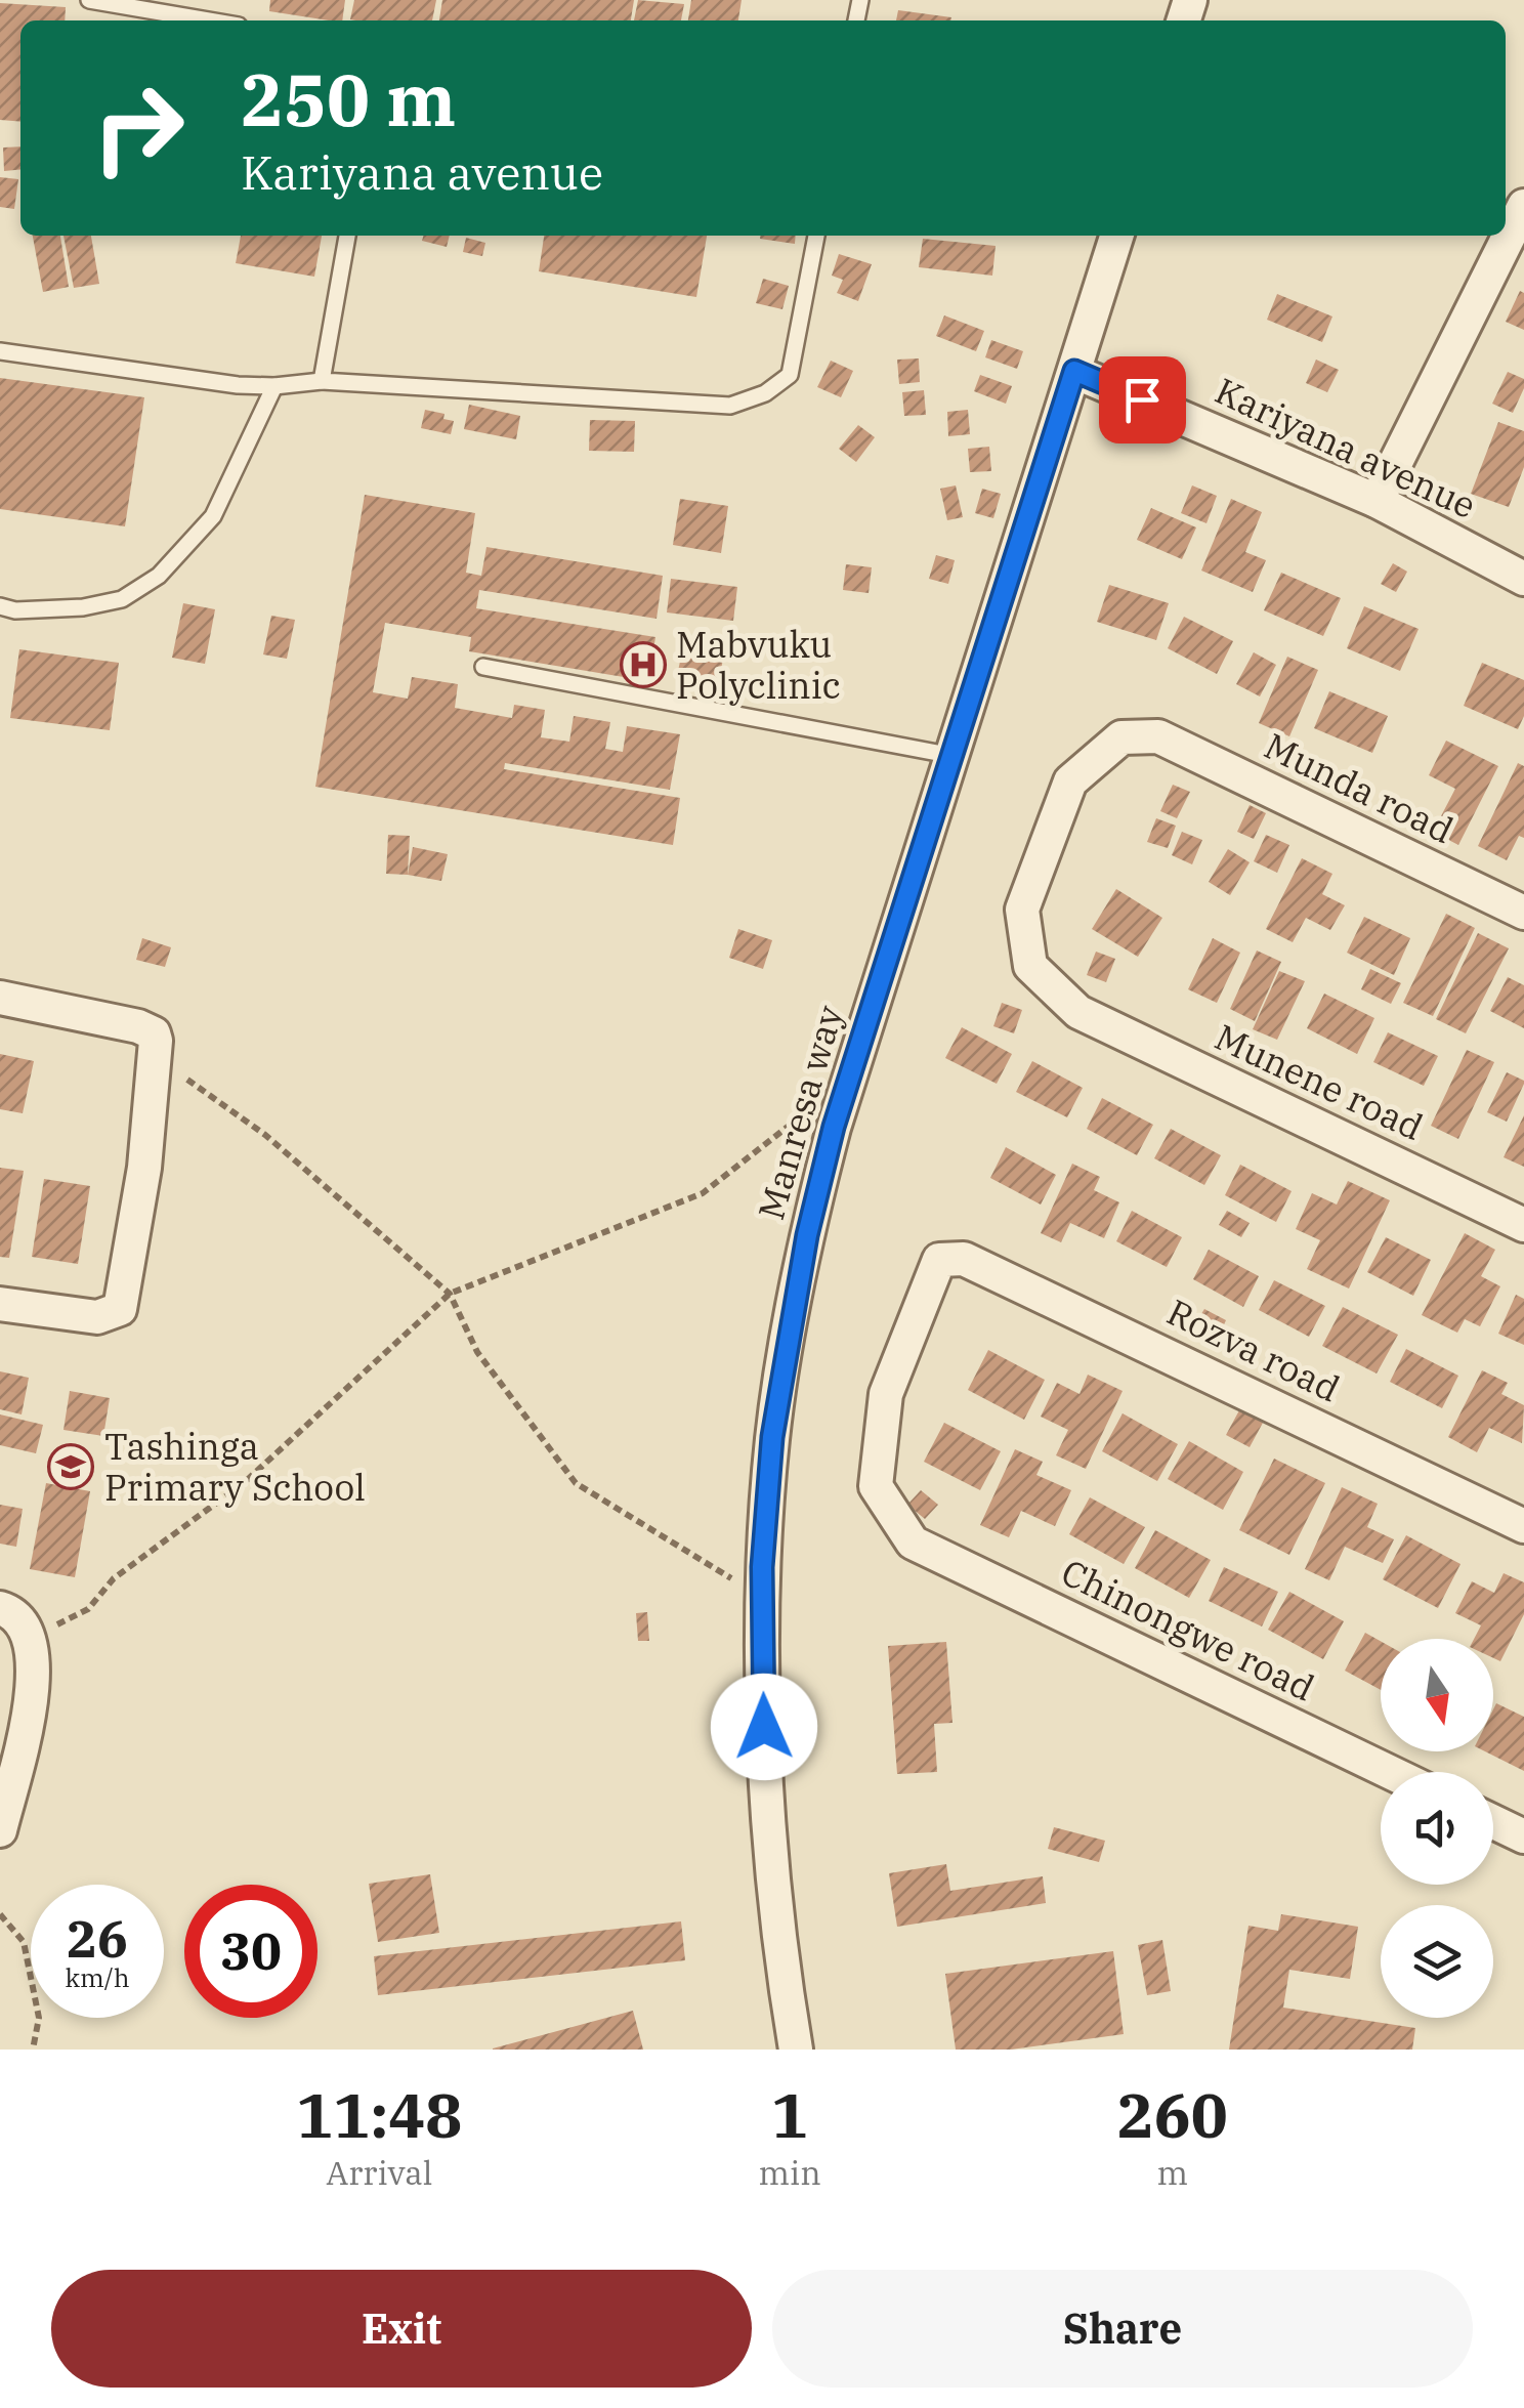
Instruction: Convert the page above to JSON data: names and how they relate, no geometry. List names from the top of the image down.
{
  "streets": {
    "street": [
      "Kariyana avenue",
      "Munda road",
      "Munene road",
      "Manresa way",
      "Rozva road",
      "Chinongwe road"
    ]
  },
  "crossings": [
    ["Kariyana avenue", "Manresa way"],
    ["Munda road", "Munene road"],
    ["Rozva road", "Chinongwe road"]
  ],
  "places": {
    "hospital": ["Mabvuku Polyclinic"],
    "school or university": ["Tashinga Primary School"]
  },
  "north": "bottom",
  "page": {
    "turn": ["250 m", "Kariyana avenue"],
    "speed": "26 km/h",
    "limit": "30",
    "eta": [
      "11:48",
      "Arrival",
      "1",
      "min",
      "260",
      "m"
    ],
    "buttons": ["Exit", "Share"]
  }
}
